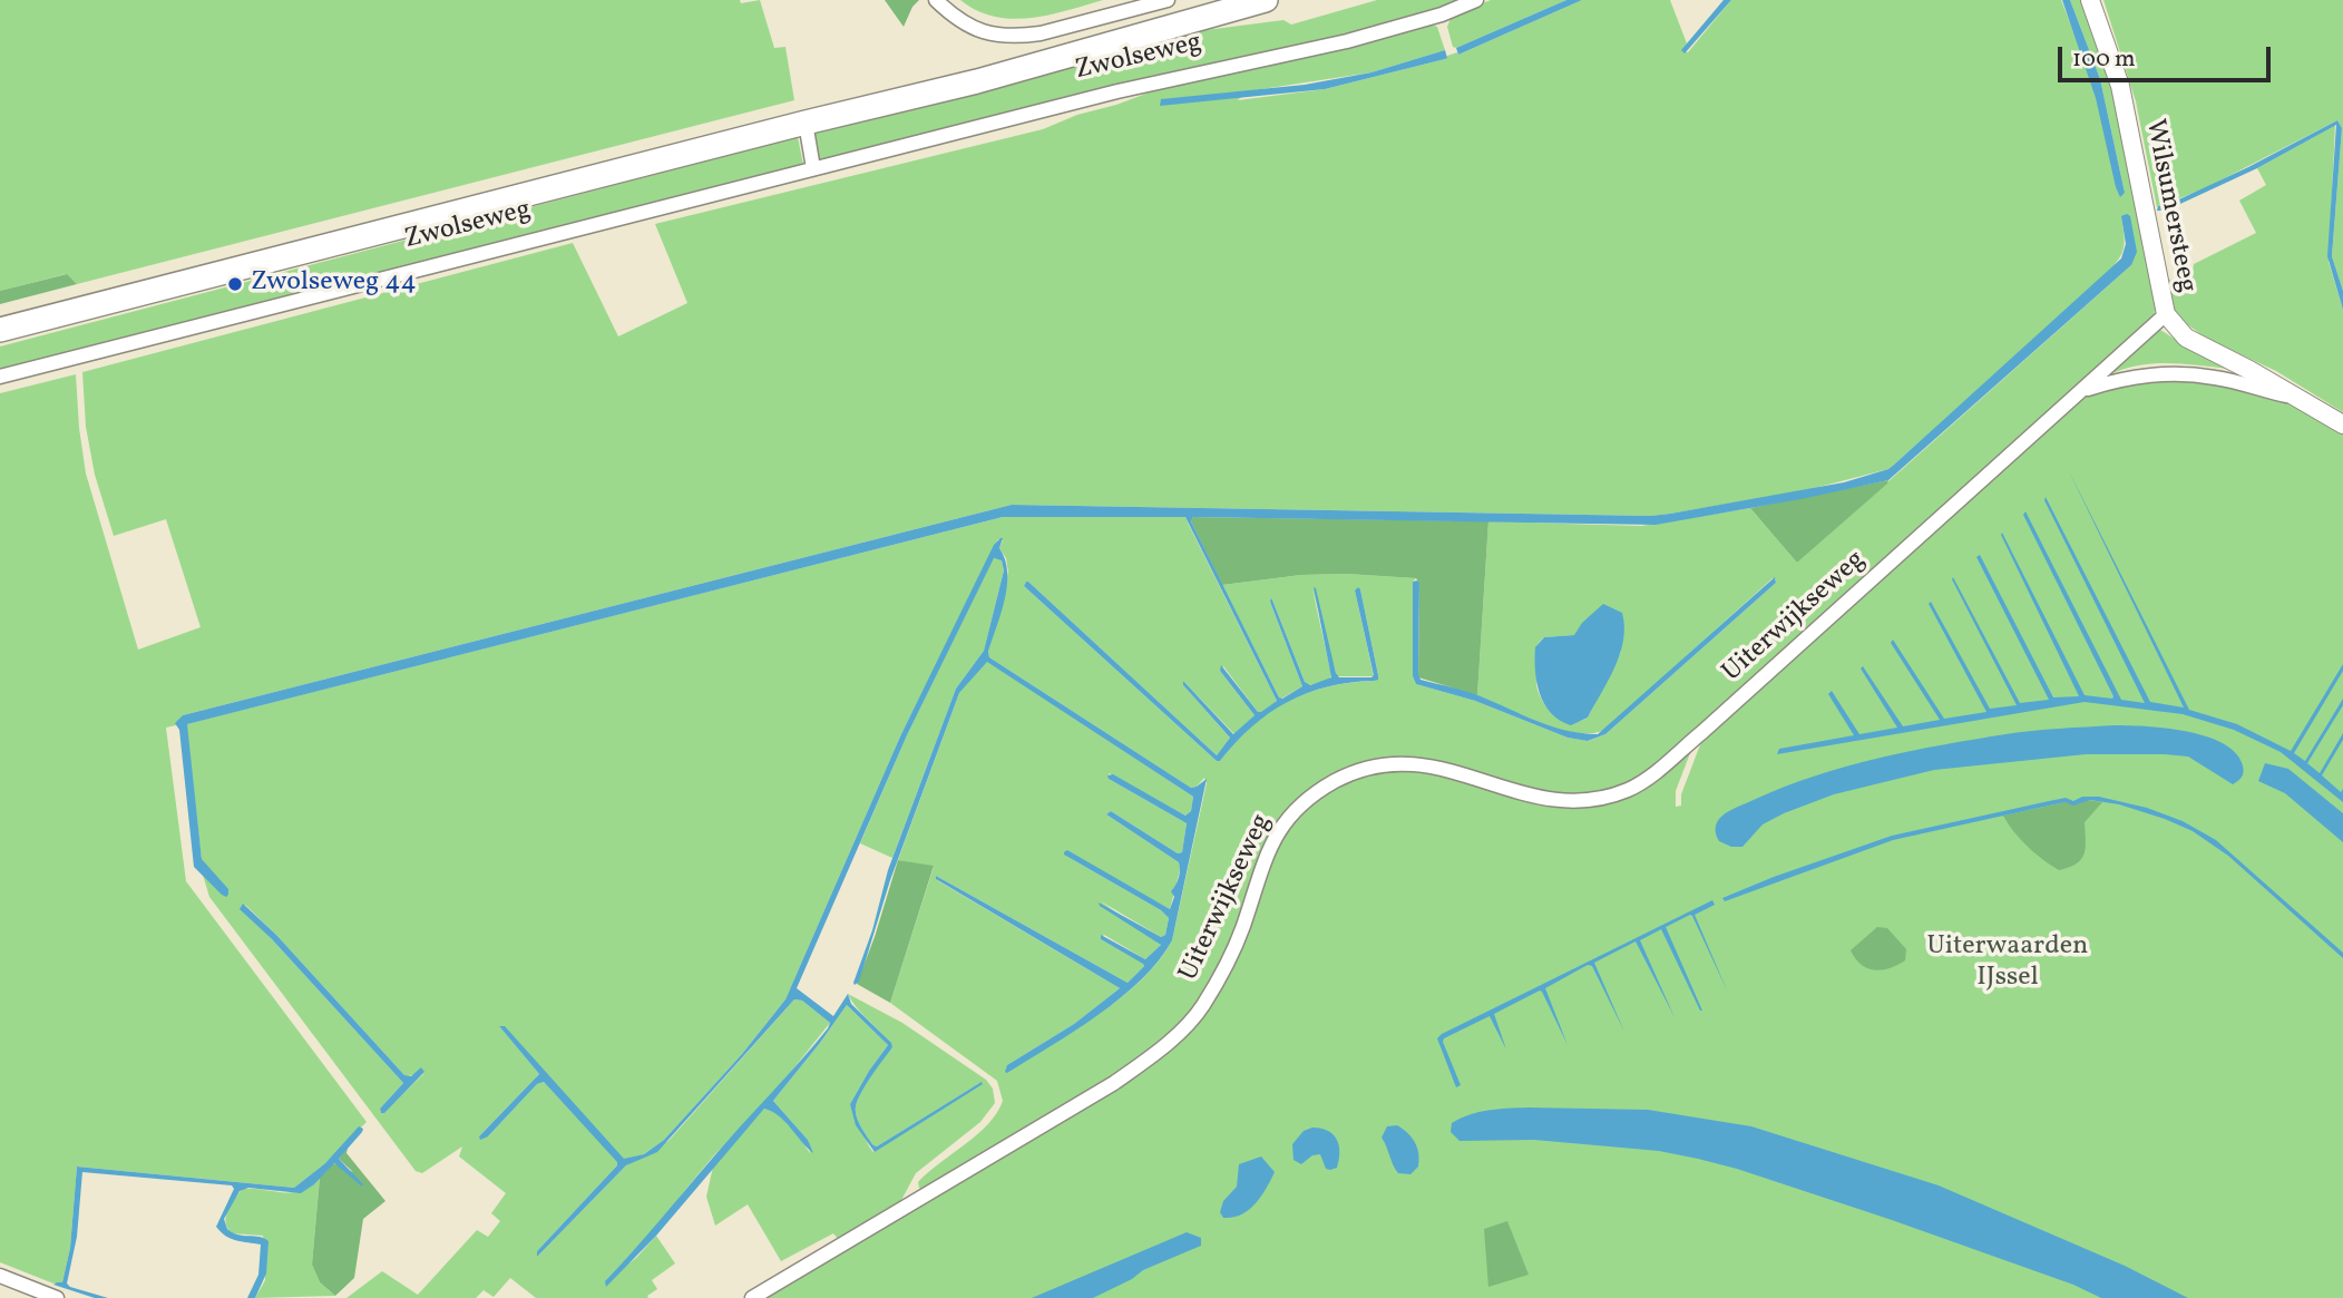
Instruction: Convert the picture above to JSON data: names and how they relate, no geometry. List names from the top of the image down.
{
  "streets": {
    "main road": ["Zwolseweg"],
    "street": ["Wilsumersteeg", "Uiterwijkseweg"]
  },
  "crossings": [
    ["Wilsumersteeg", "Uiterwijkseweg"]
  ],
  "parks": ["Uiterwaarden IJssel"],
  "places": ["Zwolseweg 44"],
  "scale_bar": "100 m"
}
